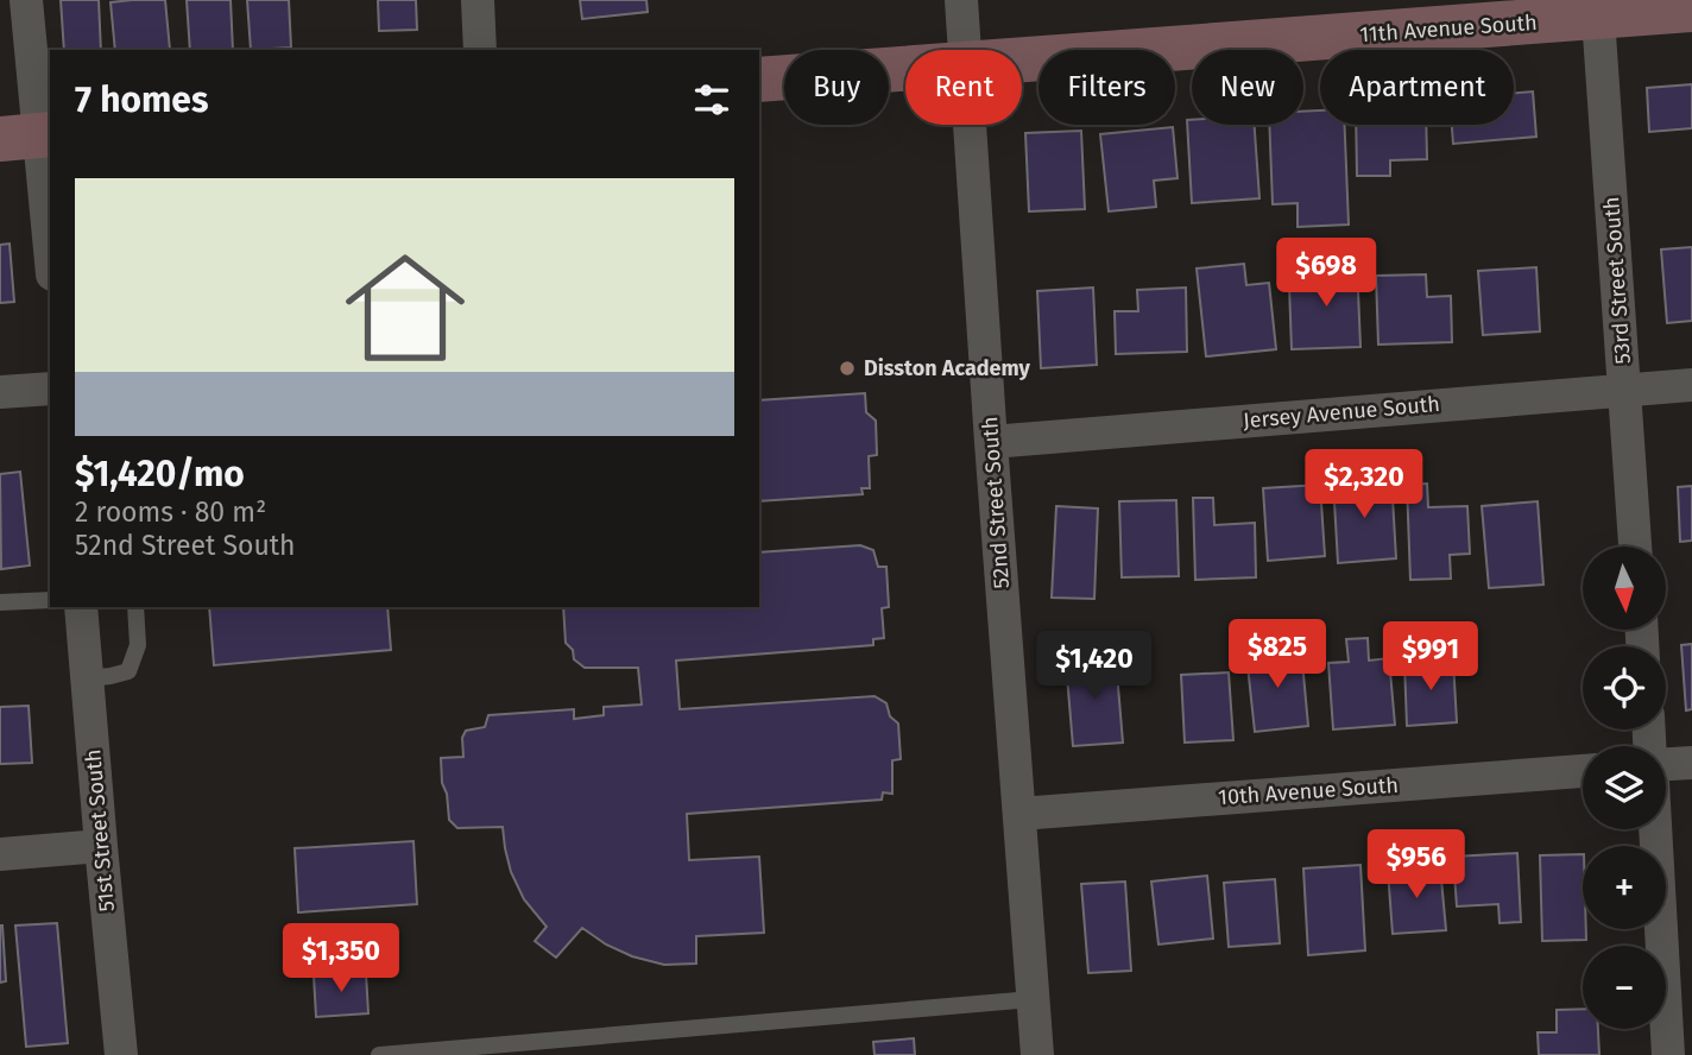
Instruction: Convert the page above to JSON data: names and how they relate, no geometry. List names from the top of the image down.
{
  "streets": {
    "street": [
      "11th Avenue South",
      "53rd Street South",
      "Jersey Avenue South",
      "52nd Street South",
      "10th Avenue South",
      "51st Street South"
    ]
  },
  "crossings": [
    ["11th Avenue South", "53rd Street South"],
    ["53rd Street South", "Jersey Avenue South"],
    ["Jersey Avenue South", "52nd Street South"],
    ["52nd Street South", "10th Avenue South"]
  ],
  "places": ["Disston Academy"],
  "north": "bottom",
  "page": {
    "chip": [
      "Buy",
      "Rent",
      "Filters",
      "New",
      "Apartment"
    ],
    "heading": "7 homes",
    "list": [
      {
        "name": "$1,420/mo",
        "note": "2 rooms · 80 m² · 52nd Street South"
      }
    ],
    "price": [
      "$698",
      "$2,320",
      "$825",
      "$991",
      "$1,420",
      "$956",
      "$1,350"
    ],
    "map_buttons": ["+", "−"]
  }
}
